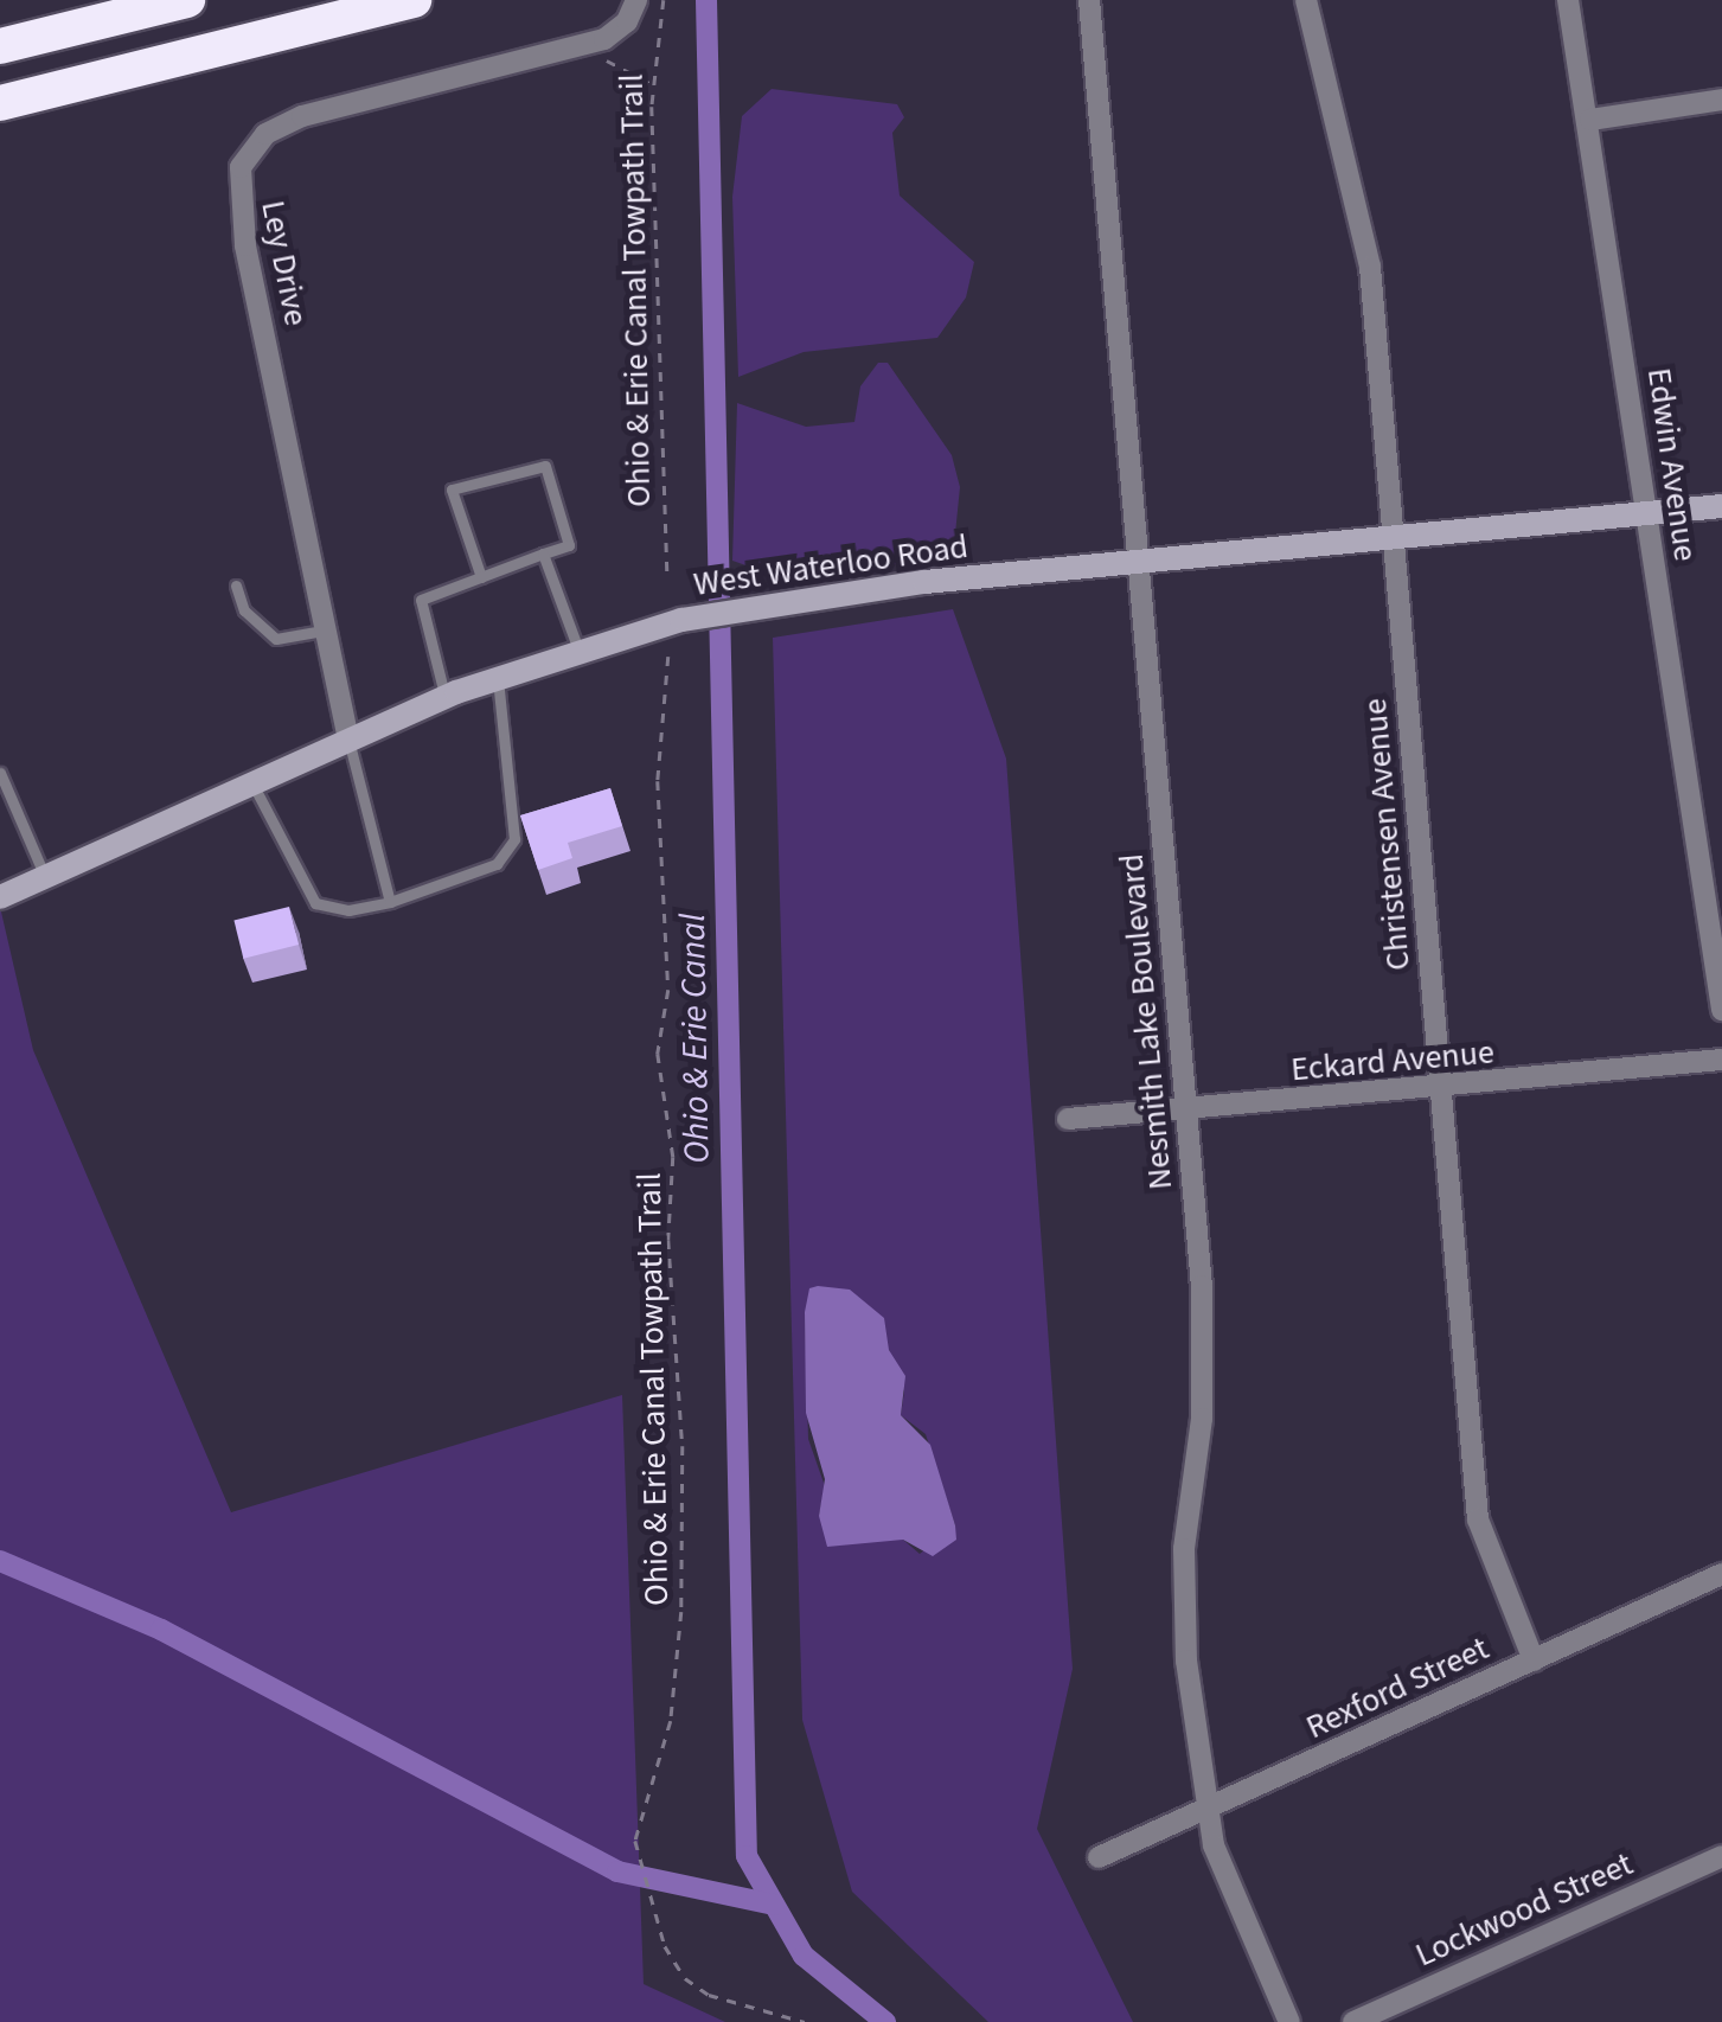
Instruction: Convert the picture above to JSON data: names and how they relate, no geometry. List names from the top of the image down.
{
  "streets": {
    "main road": ["West Waterloo Road"],
    "street": [
      "Ley Drive",
      "Edwin Avenue",
      "Christensen Avenue",
      "Nesmith Lake Boulevard",
      "Eckard Avenue",
      "Rexford Street",
      "Lockwood Street"
    ],
    "path": ["Ohio & Erie Canal Towpath Trail"]
  },
  "crossings": [
    ["Ley Drive", "West Waterloo Road"],
    ["Edwin Avenue", "West Waterloo Road"],
    ["West Waterloo Road", "Christensen Avenue"],
    ["West Waterloo Road", "Nesmith Lake Boulevard"],
    ["Christensen Avenue", "Eckard Avenue"],
    ["Christensen Avenue", "Rexford Street"],
    ["Nesmith Lake Boulevard", "Eckard Avenue"],
    ["Nesmith Lake Boulevard", "Rexford Street"]
  ],
  "water": ["Ohio & Erie Canal"]
}
